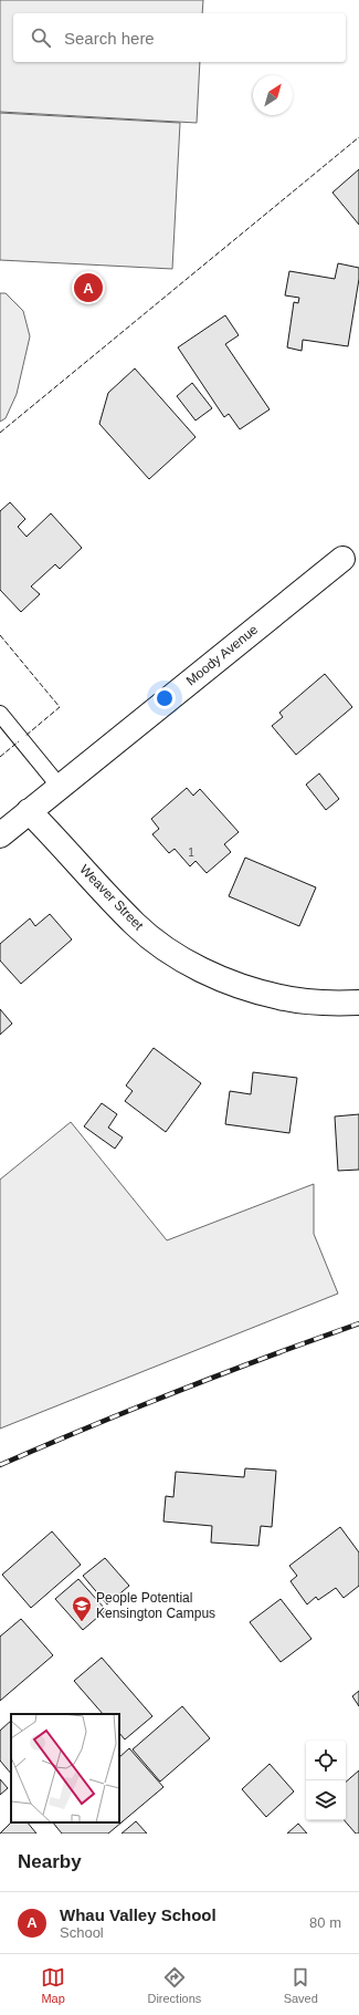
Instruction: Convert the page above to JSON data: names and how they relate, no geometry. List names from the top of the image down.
{
  "streets": {
    "street": ["Moody Avenue", "Weaver Street"]
  },
  "crossings": [
    ["Moody Avenue", "Weaver Street"]
  ],
  "places": {
    "school or university": ["People Potential Kensington Campus"]
  },
  "house_numbers": ["1"],
  "north": "top right",
  "page": {
    "search": "Search here",
    "pins": "A",
    "heading": "Nearby",
    "list": [
      {
        "mark": "A",
        "name": "Whau Valley School",
        "note": "School",
        "value": "80 m"
      }
    ],
    "nav": ["Map", "Directions", "Saved"]
  }
}
